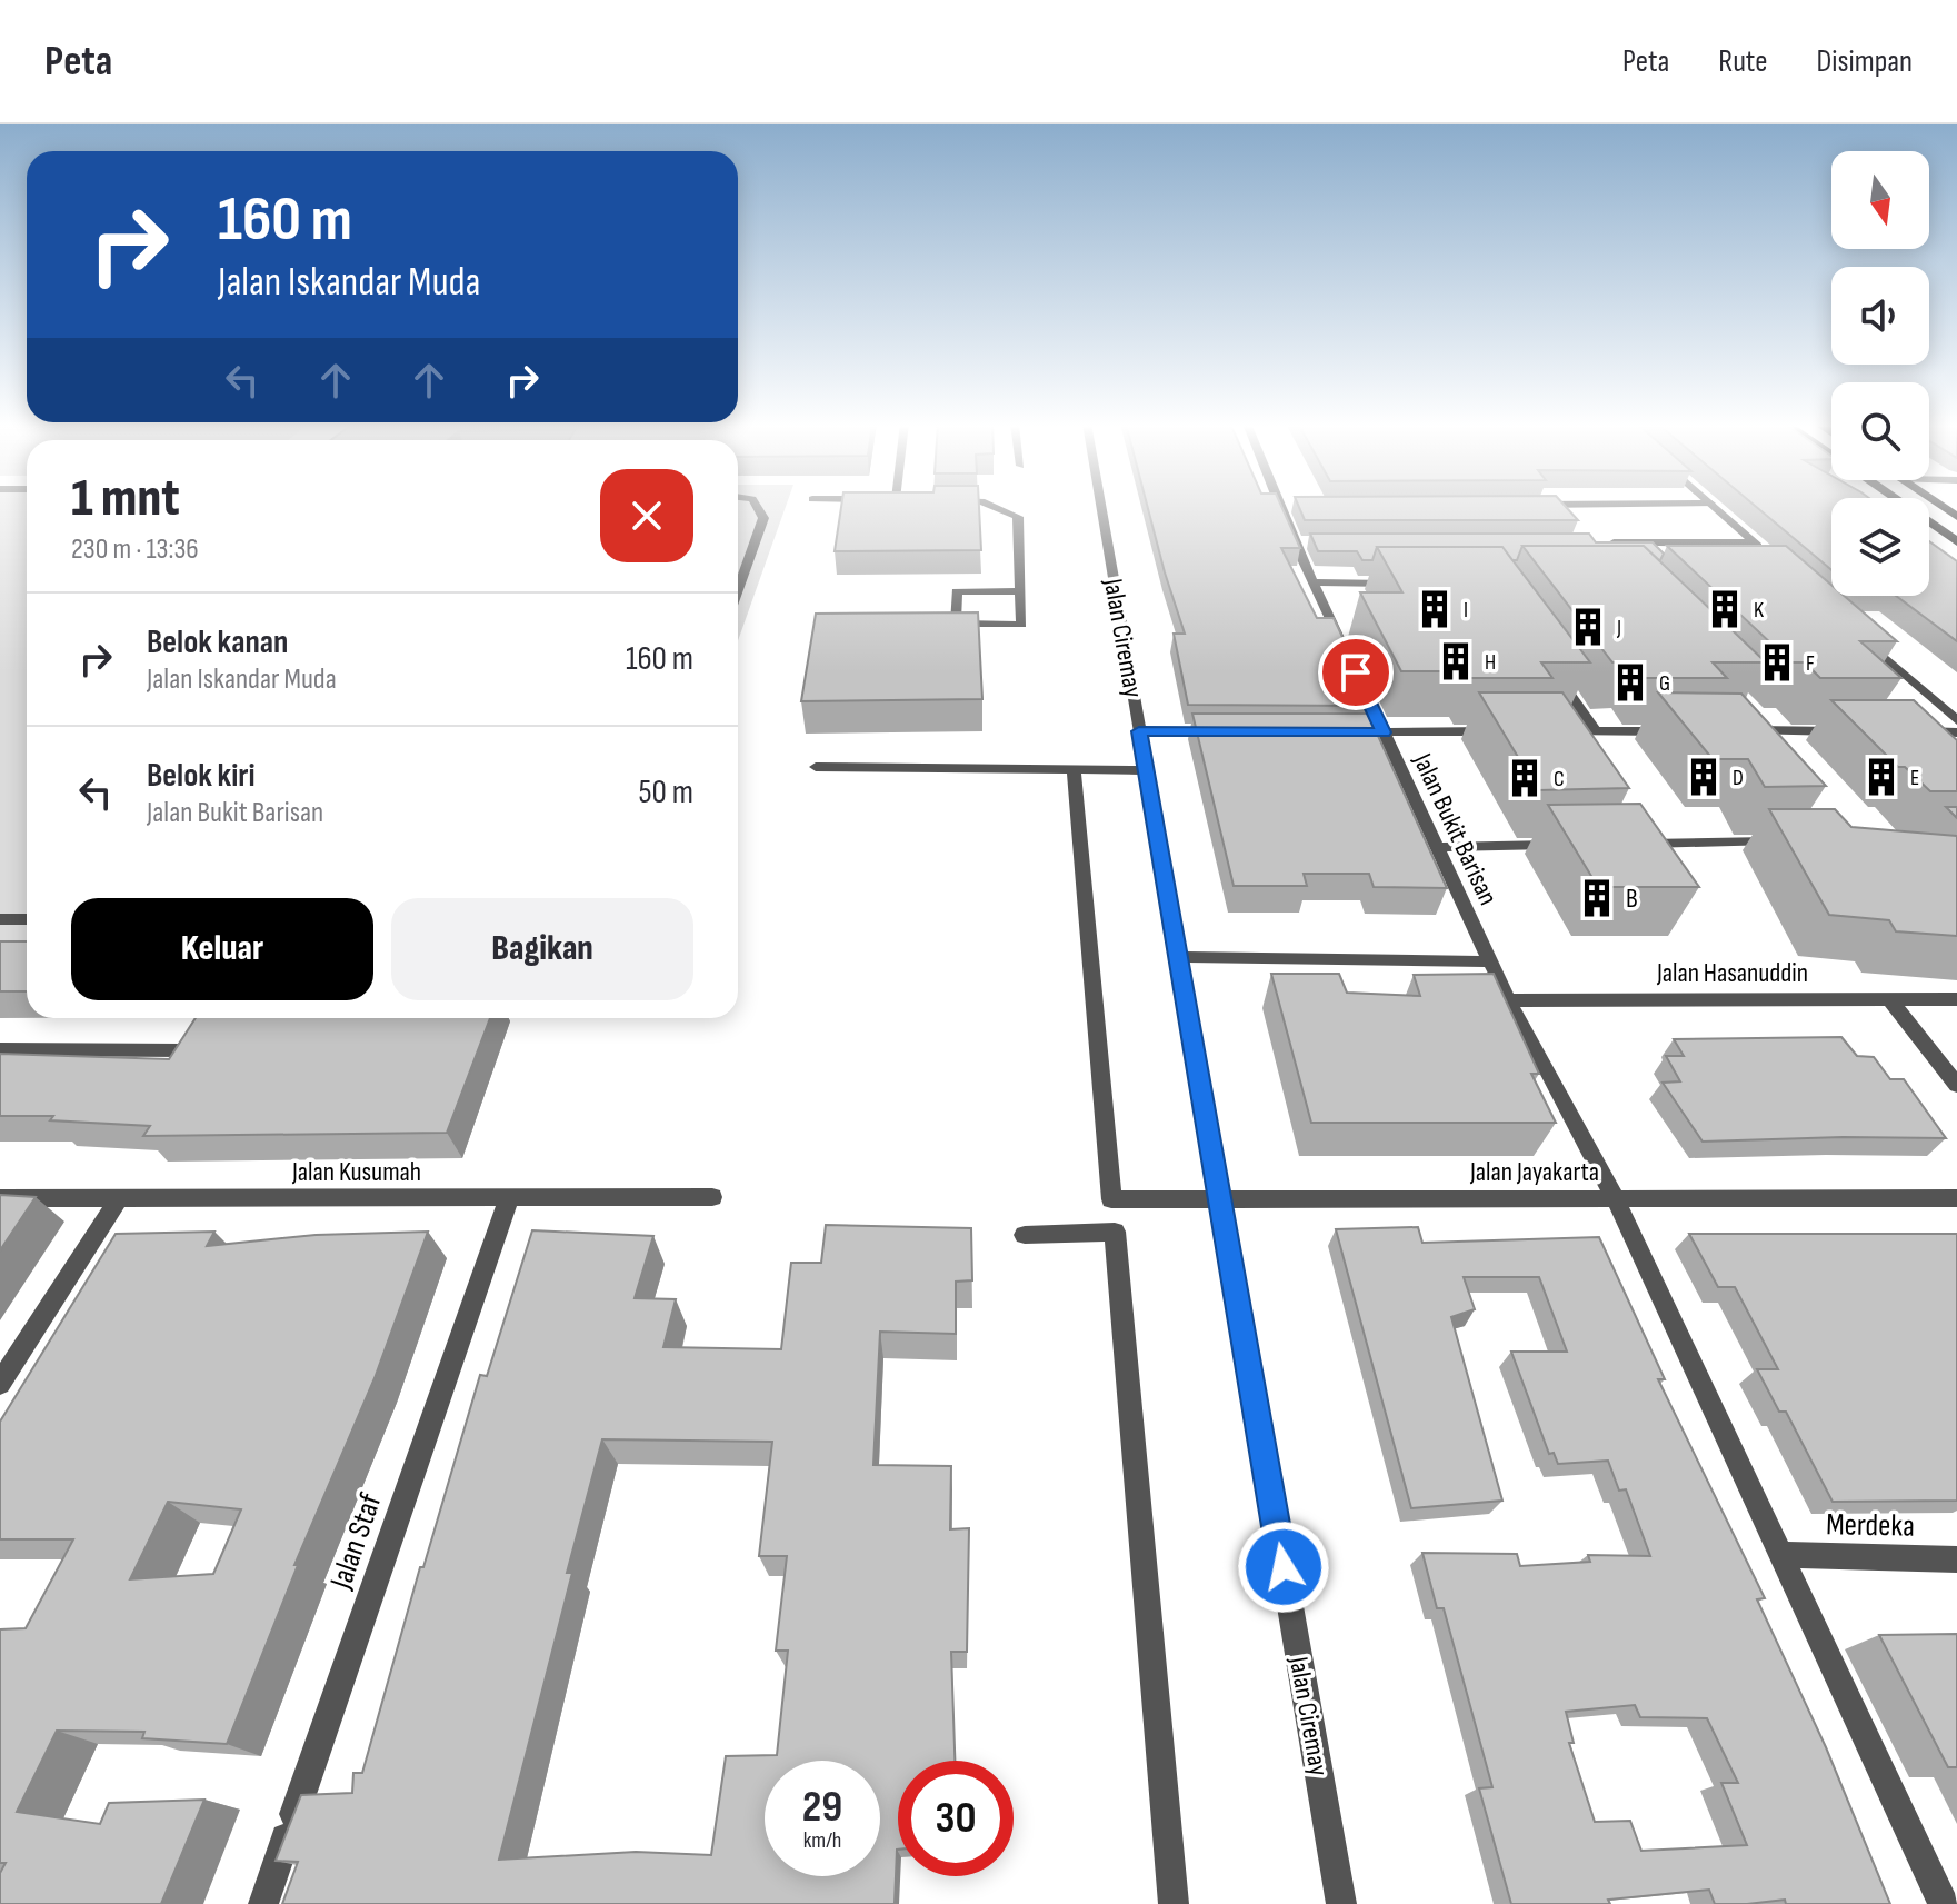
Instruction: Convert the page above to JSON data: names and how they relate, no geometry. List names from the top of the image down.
{
  "streets": {
    "street": [
      "Jalan Ciremay",
      "Jalan Bukit Barisan",
      "Jalan Hasanuddin",
      "Jalan Kusumah",
      "Jalan Jayakarta",
      "Merdeka",
      "Jalan Staf"
    ]
  },
  "crossings": [
    ["Jalan Ciremay", "Jalan Jayakarta"],
    ["Jalan Bukit Barisan", "Jalan Hasanuddin"],
    ["Jalan Bukit Barisan", "Jalan Jayakarta"],
    ["Jalan Bukit Barisan", "Merdeka"],
    ["Jalan Kusumah", "Jalan Staf"]
  ],
  "places": {
    "building": [
      "I",
      "K",
      "J",
      "H",
      "F",
      "G",
      "D",
      "E",
      "C",
      "B"
    ]
  },
  "north": "bottom",
  "page": {
    "header": "Peta",
    "nav": ["Peta", "Rute", "Disimpan"],
    "turn": ["160 m", "Jalan Iskandar Muda"],
    "heading": ["1 mnt", "230 m · 13:36"],
    "list": [
      {
        "name": "Belok kanan",
        "note": "Jalan Iskandar Muda",
        "value": "160 m"
      },
      {
        "name": "Belok kiri",
        "note": "Jalan Bukit Barisan",
        "value": "50 m"
      }
    ],
    "buttons": ["Keluar", "Bagikan"],
    "speed": "29 km/h",
    "limit": "30"
  }
}
